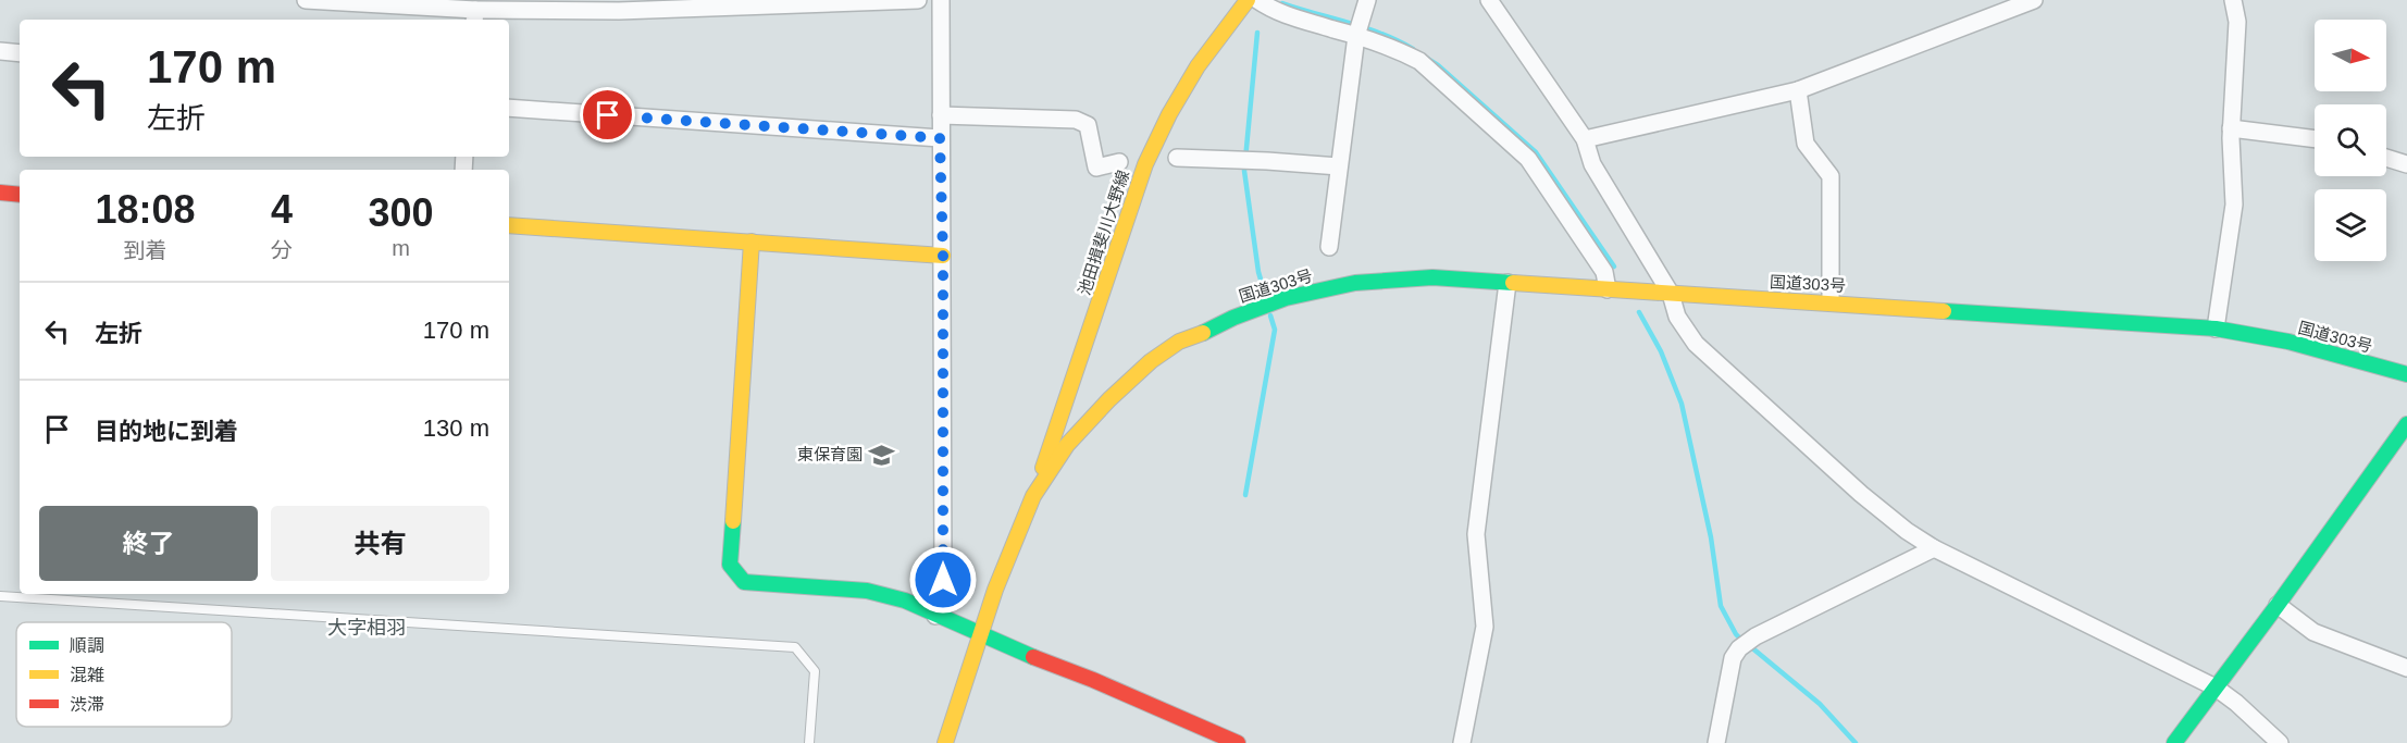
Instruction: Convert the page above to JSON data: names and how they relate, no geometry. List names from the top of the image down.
{
  "streets": {
    "main road": ["池田揖斐川大野線", "国道303号"]
  },
  "crossings": [
    ["池田揖斐川大野線", "国道303号"]
  ],
  "districts": ["大字相羽"],
  "places": {
    "school or university": ["東保育園"]
  },
  "legend": ["順調", "混雑", "渋滞"],
  "north": "right",
  "page": {
    "turn": ["170 m", "左折"],
    "eta": [
      "18:08",
      "到着",
      "4",
      "分",
      "300",
      "m"
    ],
    "list": [
      {
        "name": "左折",
        "value": "170 m"
      },
      {
        "name": "目的地に到着",
        "value": "130 m"
      }
    ],
    "buttons": ["終了", "共有"]
  }
}
